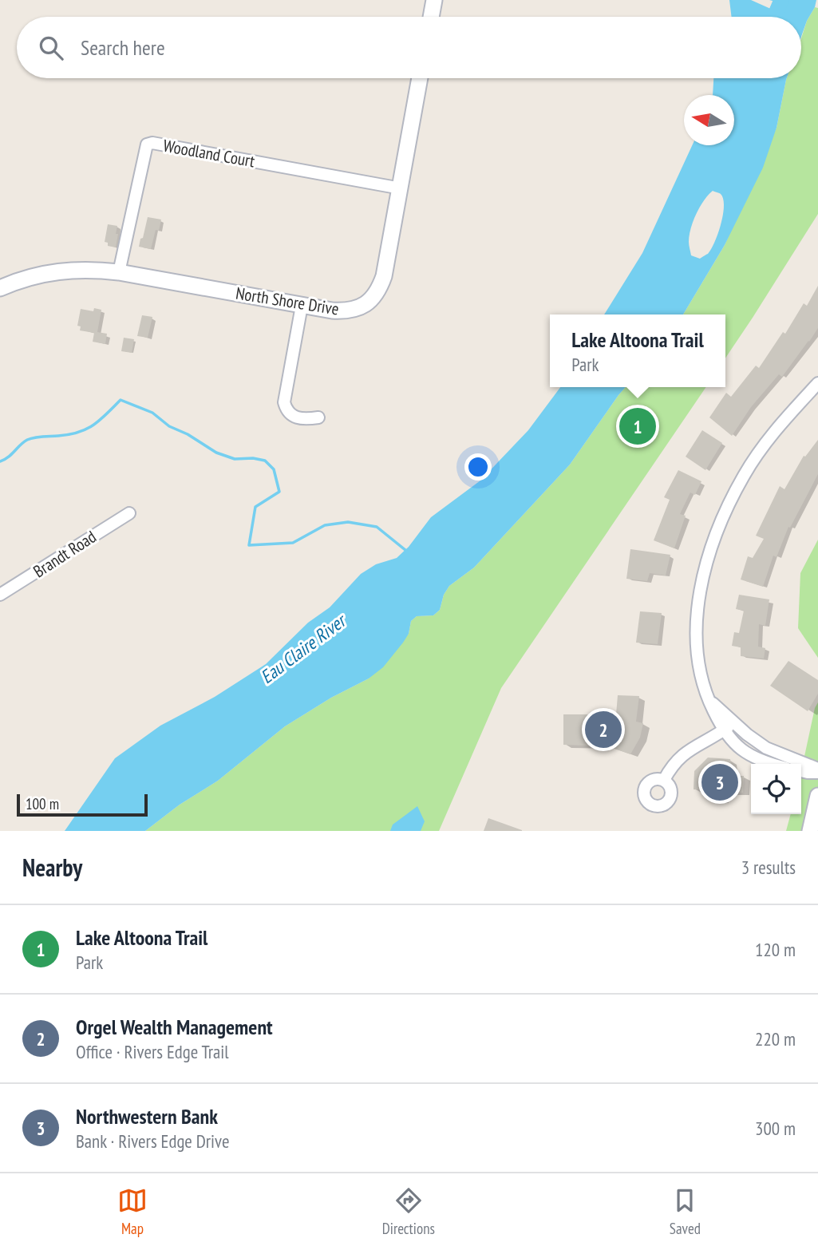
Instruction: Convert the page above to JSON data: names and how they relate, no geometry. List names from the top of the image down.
{
  "streets": {
    "street": ["Woodland Court", "North Shore Drive", "Brandt Road"]
  },
  "crossings": [
    ["Woodland Court", "North Shore Drive"]
  ],
  "water": ["Eau Claire River"],
  "scale_bar": "100 m",
  "north": "left",
  "page": {
    "search": "Search here",
    "popup": ["Lake Altoona Trail", "Park"],
    "pins": ["1", "2", "3"],
    "scale": "100 m",
    "heading": ["Nearby", "3 results"],
    "list": [
      {
        "mark": "1",
        "name": "Lake Altoona Trail",
        "note": "Park",
        "value": "120 m"
      },
      {
        "mark": "2",
        "name": "Orgel Wealth Management",
        "note": "Office · Rivers Edge Trail",
        "value": "220 m"
      },
      {
        "mark": "3",
        "name": "Northwestern Bank",
        "note": "Bank · Rivers Edge Drive",
        "value": "300 m"
      }
    ],
    "nav": ["Map", "Directions", "Saved"]
  }
}
